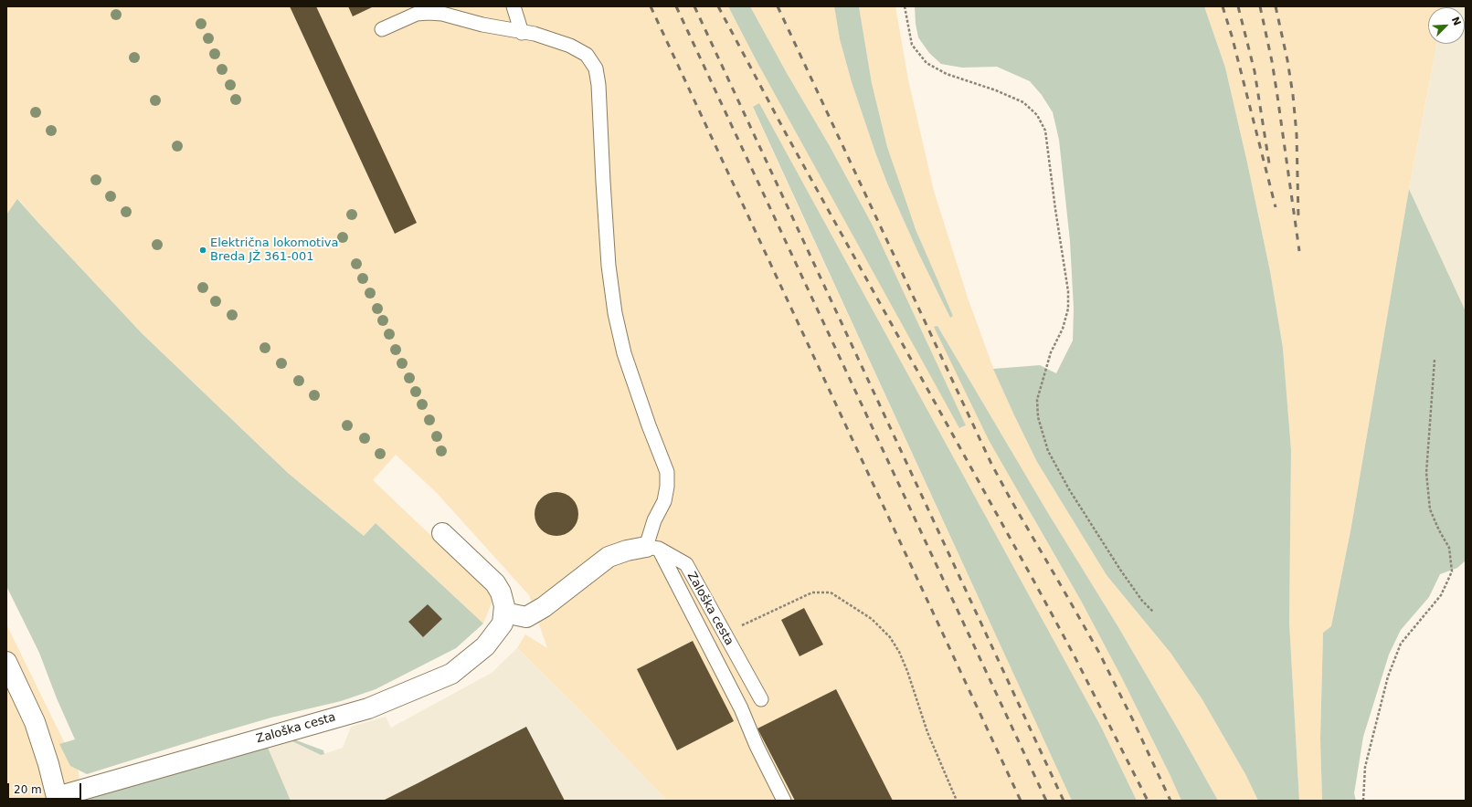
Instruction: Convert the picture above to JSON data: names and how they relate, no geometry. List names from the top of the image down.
{
  "streets": {
    "street": ["Zaloška cesta"]
  },
  "places": ["Električna lokomotiva Breda JŽ 361-001"],
  "scale_bar": "20 m",
  "north": "top right"
}
